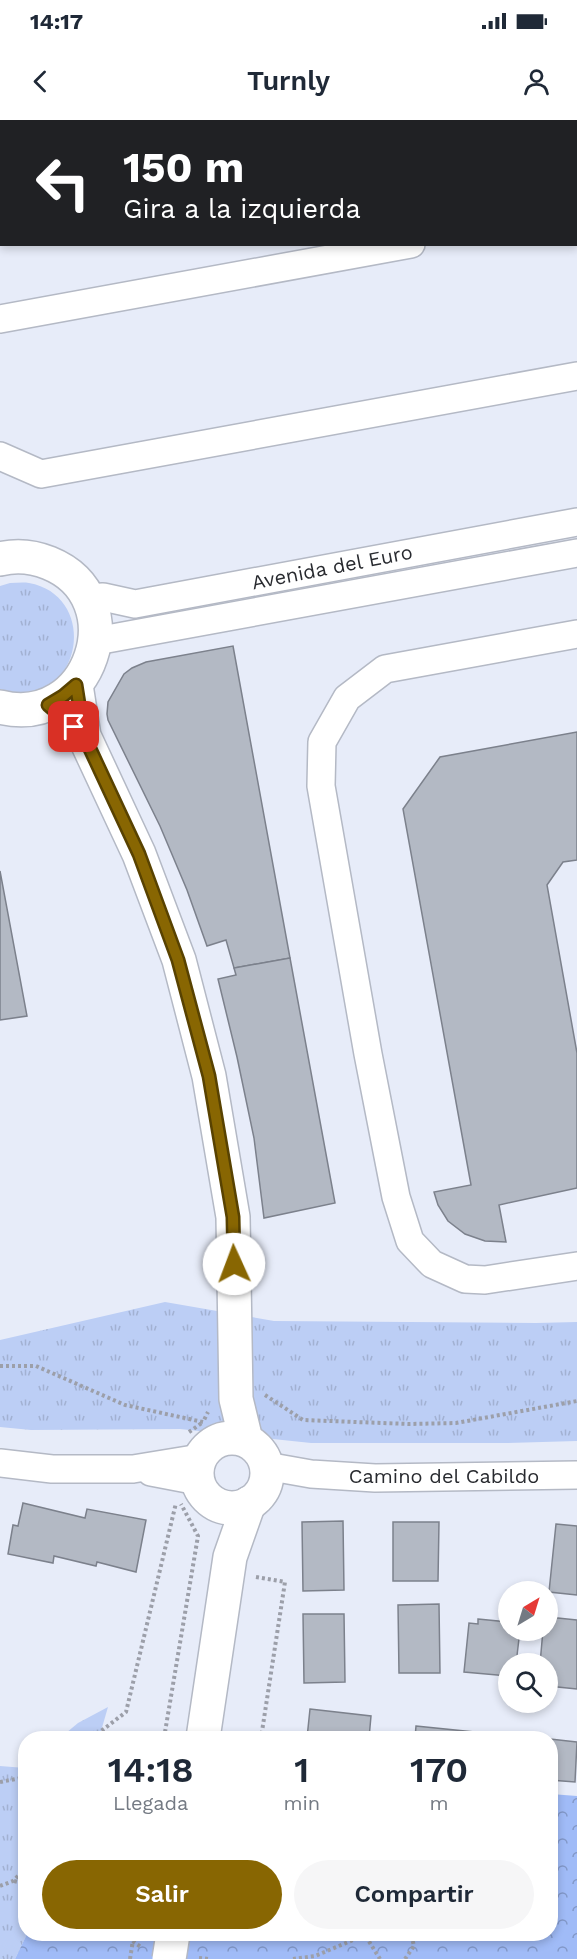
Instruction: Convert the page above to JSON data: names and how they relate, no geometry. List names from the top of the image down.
{
  "streets": {
    "street": ["Avenida del Euro", "Camino del Cabildo"]
  },
  "north": "top right",
  "page": {
    "status": "14:17",
    "header": "Turnly",
    "turn": ["150 m", "Gira a la izquierda"],
    "eta": [
      "14:18",
      "Llegada",
      "1",
      "min",
      "170",
      "m"
    ],
    "buttons": ["Salir", "Compartir"]
  }
}
